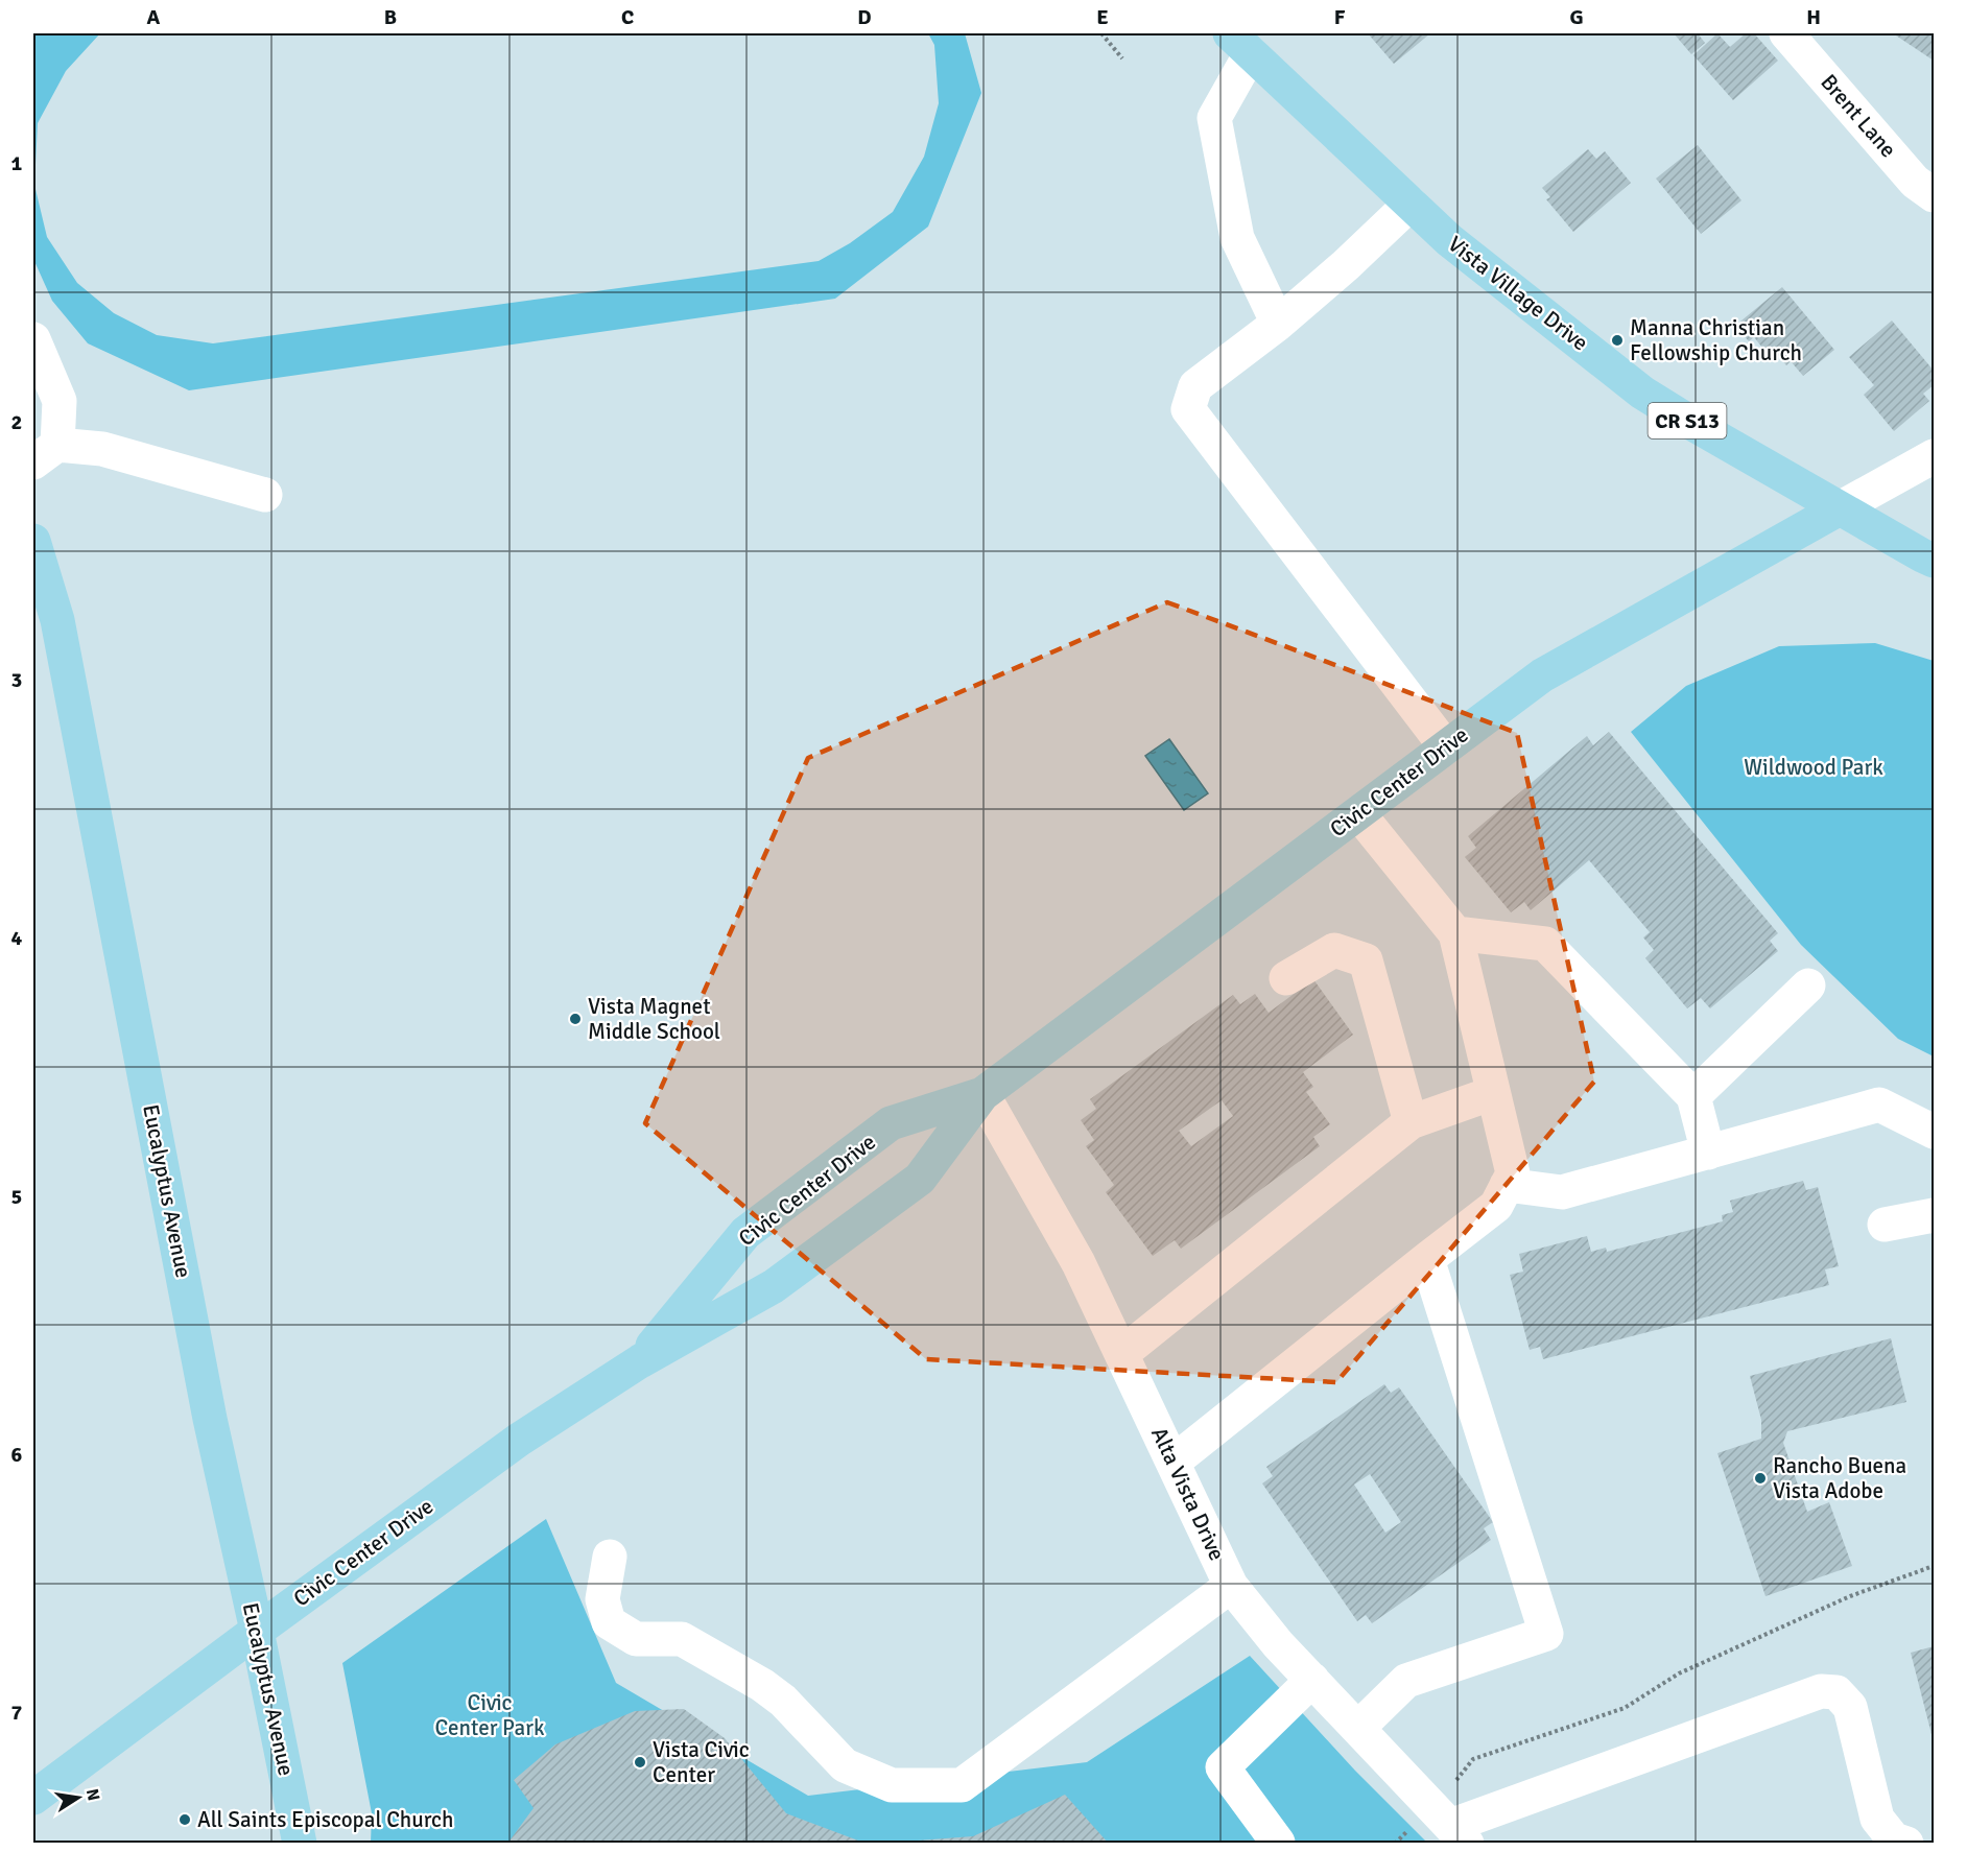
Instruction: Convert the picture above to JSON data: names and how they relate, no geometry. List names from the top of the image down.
{
  "streets": {
    "main road": [
      "Vista Village Drive",
      "CR S13",
      "Civic Center Drive",
      "Eucalyptus Avenue"
    ],
    "street": ["Brent Lane", "Alta Vista Drive"]
  },
  "crossings": [
    ["Vista Village Drive", "CR S13"],
    ["Vista Village Drive", "Civic Center Drive"],
    ["CR S13", "Civic Center Drive"],
    ["Civic Center Drive", "Eucalyptus Avenue"],
    ["Civic Center Drive", "Alta Vista Drive"]
  ],
  "parks": ["Wildwood Park", "Civic Center Park"],
  "places": [
    "Manna Christian Fellowship Church",
    "Vista Magnet Middle School",
    "Rancho Buena Vista Adobe",
    "Vista Civic Center",
    "All Saints Episcopal Church"
  ],
  "north": "right",
  "grid": {
    "columns": [
      "A",
      "B",
      "C",
      "D",
      "E",
      "F",
      "G",
      "H"
    ],
    "rows": [
      "1",
      "2",
      "3",
      "4",
      "5",
      "6",
      "7"
    ]
  }
}
